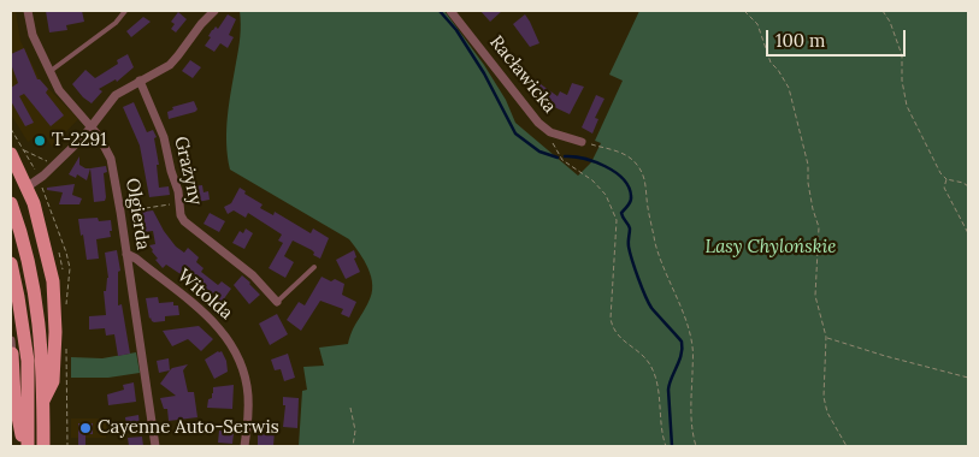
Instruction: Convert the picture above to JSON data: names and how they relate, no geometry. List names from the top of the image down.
{
  "streets": {
    "street": [
      "Racławicka",
      "Grażyny",
      "Olgierda",
      "Witolda"
    ]
  },
  "crossings": [
    ["Olgierda", "Witolda"]
  ],
  "parks": ["Lasy Chylońskie"],
  "places": ["T-2291", "Cayenne Auto-Serwis"],
  "scale_bar": "100 m"
}
